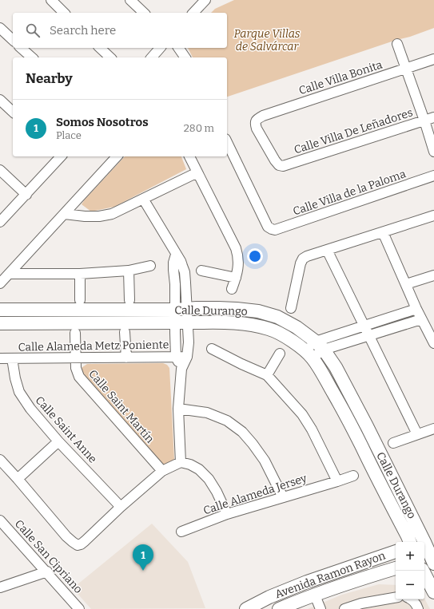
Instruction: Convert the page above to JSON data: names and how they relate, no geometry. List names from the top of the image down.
{
  "streets": {
    "main road": ["Calle Durango", "Avenida Ramon Rayon"],
    "street": [
      "Calle Villa Bonita",
      "Calle Villa De Leñadores",
      "Calle Villa de la Paloma",
      "Calle Alameda Metz Poniente",
      "Calle Saint Martín",
      "Calle Saint Anne",
      "Calle Alameda Jersey",
      "Calle San Cipriano"
    ]
  },
  "crossings": [
    ["Calle Villa Bonita", "Calle Villa De Leñadores"],
    ["Calle Alameda Metz Poniente", "Calle Saint Martín"],
    ["Calle Alameda Metz Poniente", "Calle Saint Anne"]
  ],
  "parks": ["Parque Villas de Salvárcar"],
  "page": {
    "search": "Search here",
    "heading": "Nearby",
    "list": [
      {
        "mark": "1",
        "name": "Somos Nosotros",
        "note": "Place",
        "value": "280 m"
      }
    ],
    "map_buttons": ["+", "−"],
    "pins": "1"
  }
}
